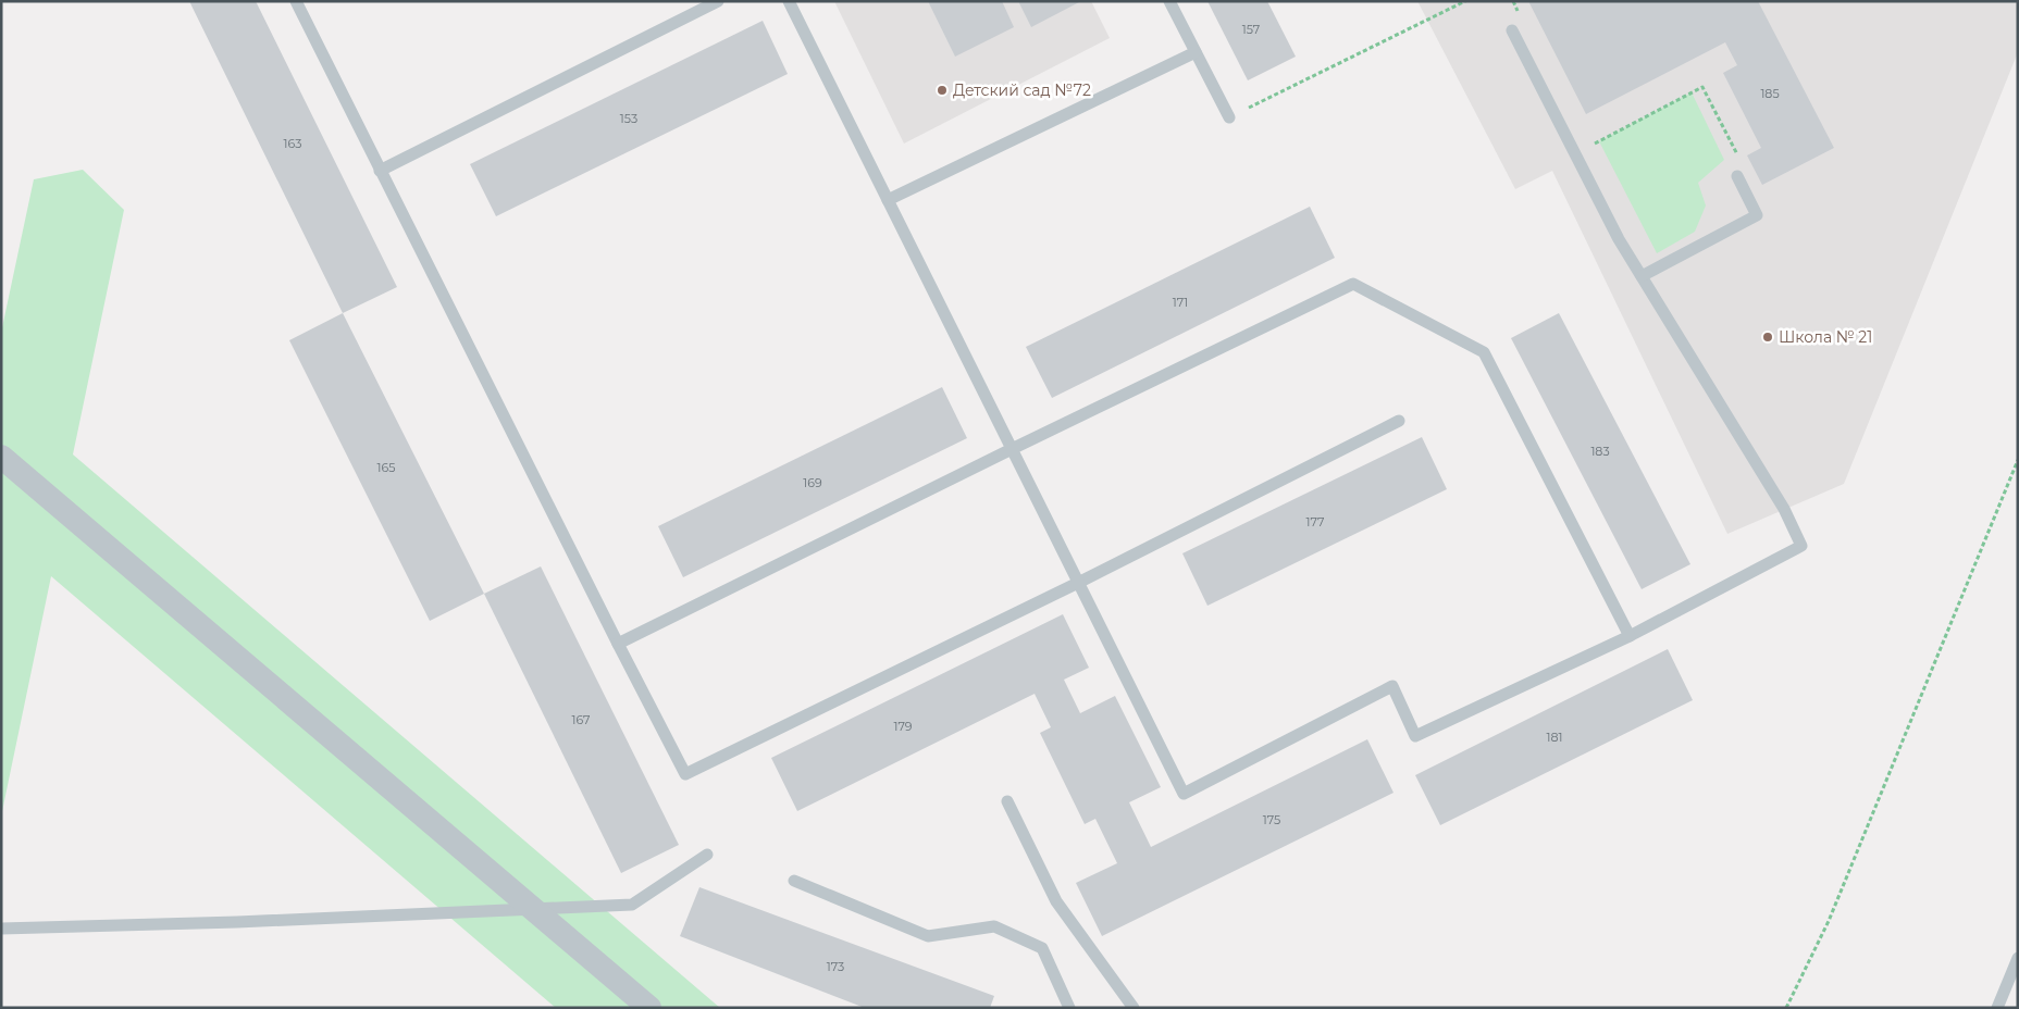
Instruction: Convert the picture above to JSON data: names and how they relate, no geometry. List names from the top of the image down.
{
  "places": ["Детский сад №72", "Школа № 21"],
  "house_numbers": [
    "157",
    "185",
    "153",
    "163",
    "171",
    "183",
    "165",
    "169",
    "177",
    "167",
    "179",
    "181",
    "175",
    "173"
  ]
}
